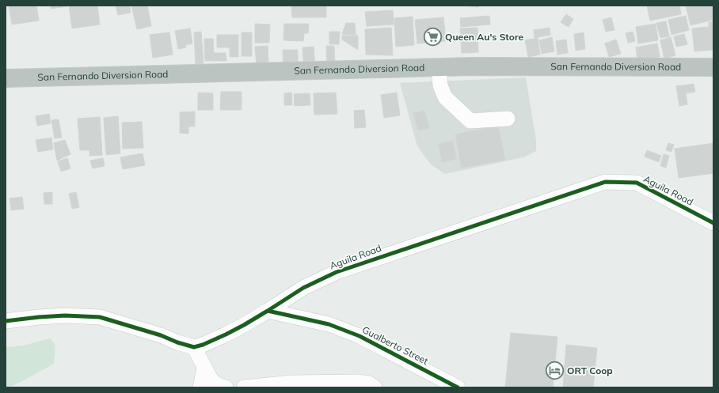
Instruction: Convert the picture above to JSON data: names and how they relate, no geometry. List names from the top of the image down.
{
  "streets": {
    "highway": ["San Fernando Diversion Road"],
    "street": ["Aguila Road", "Gualberto Street"]
  },
  "crossings": [
    ["Aguila Road", "Gualberto Street"]
  ],
  "places": {
    "supermarket": ["Queen Au's Store"],
    "hotel": ["ORT Coop"]
  }
}
